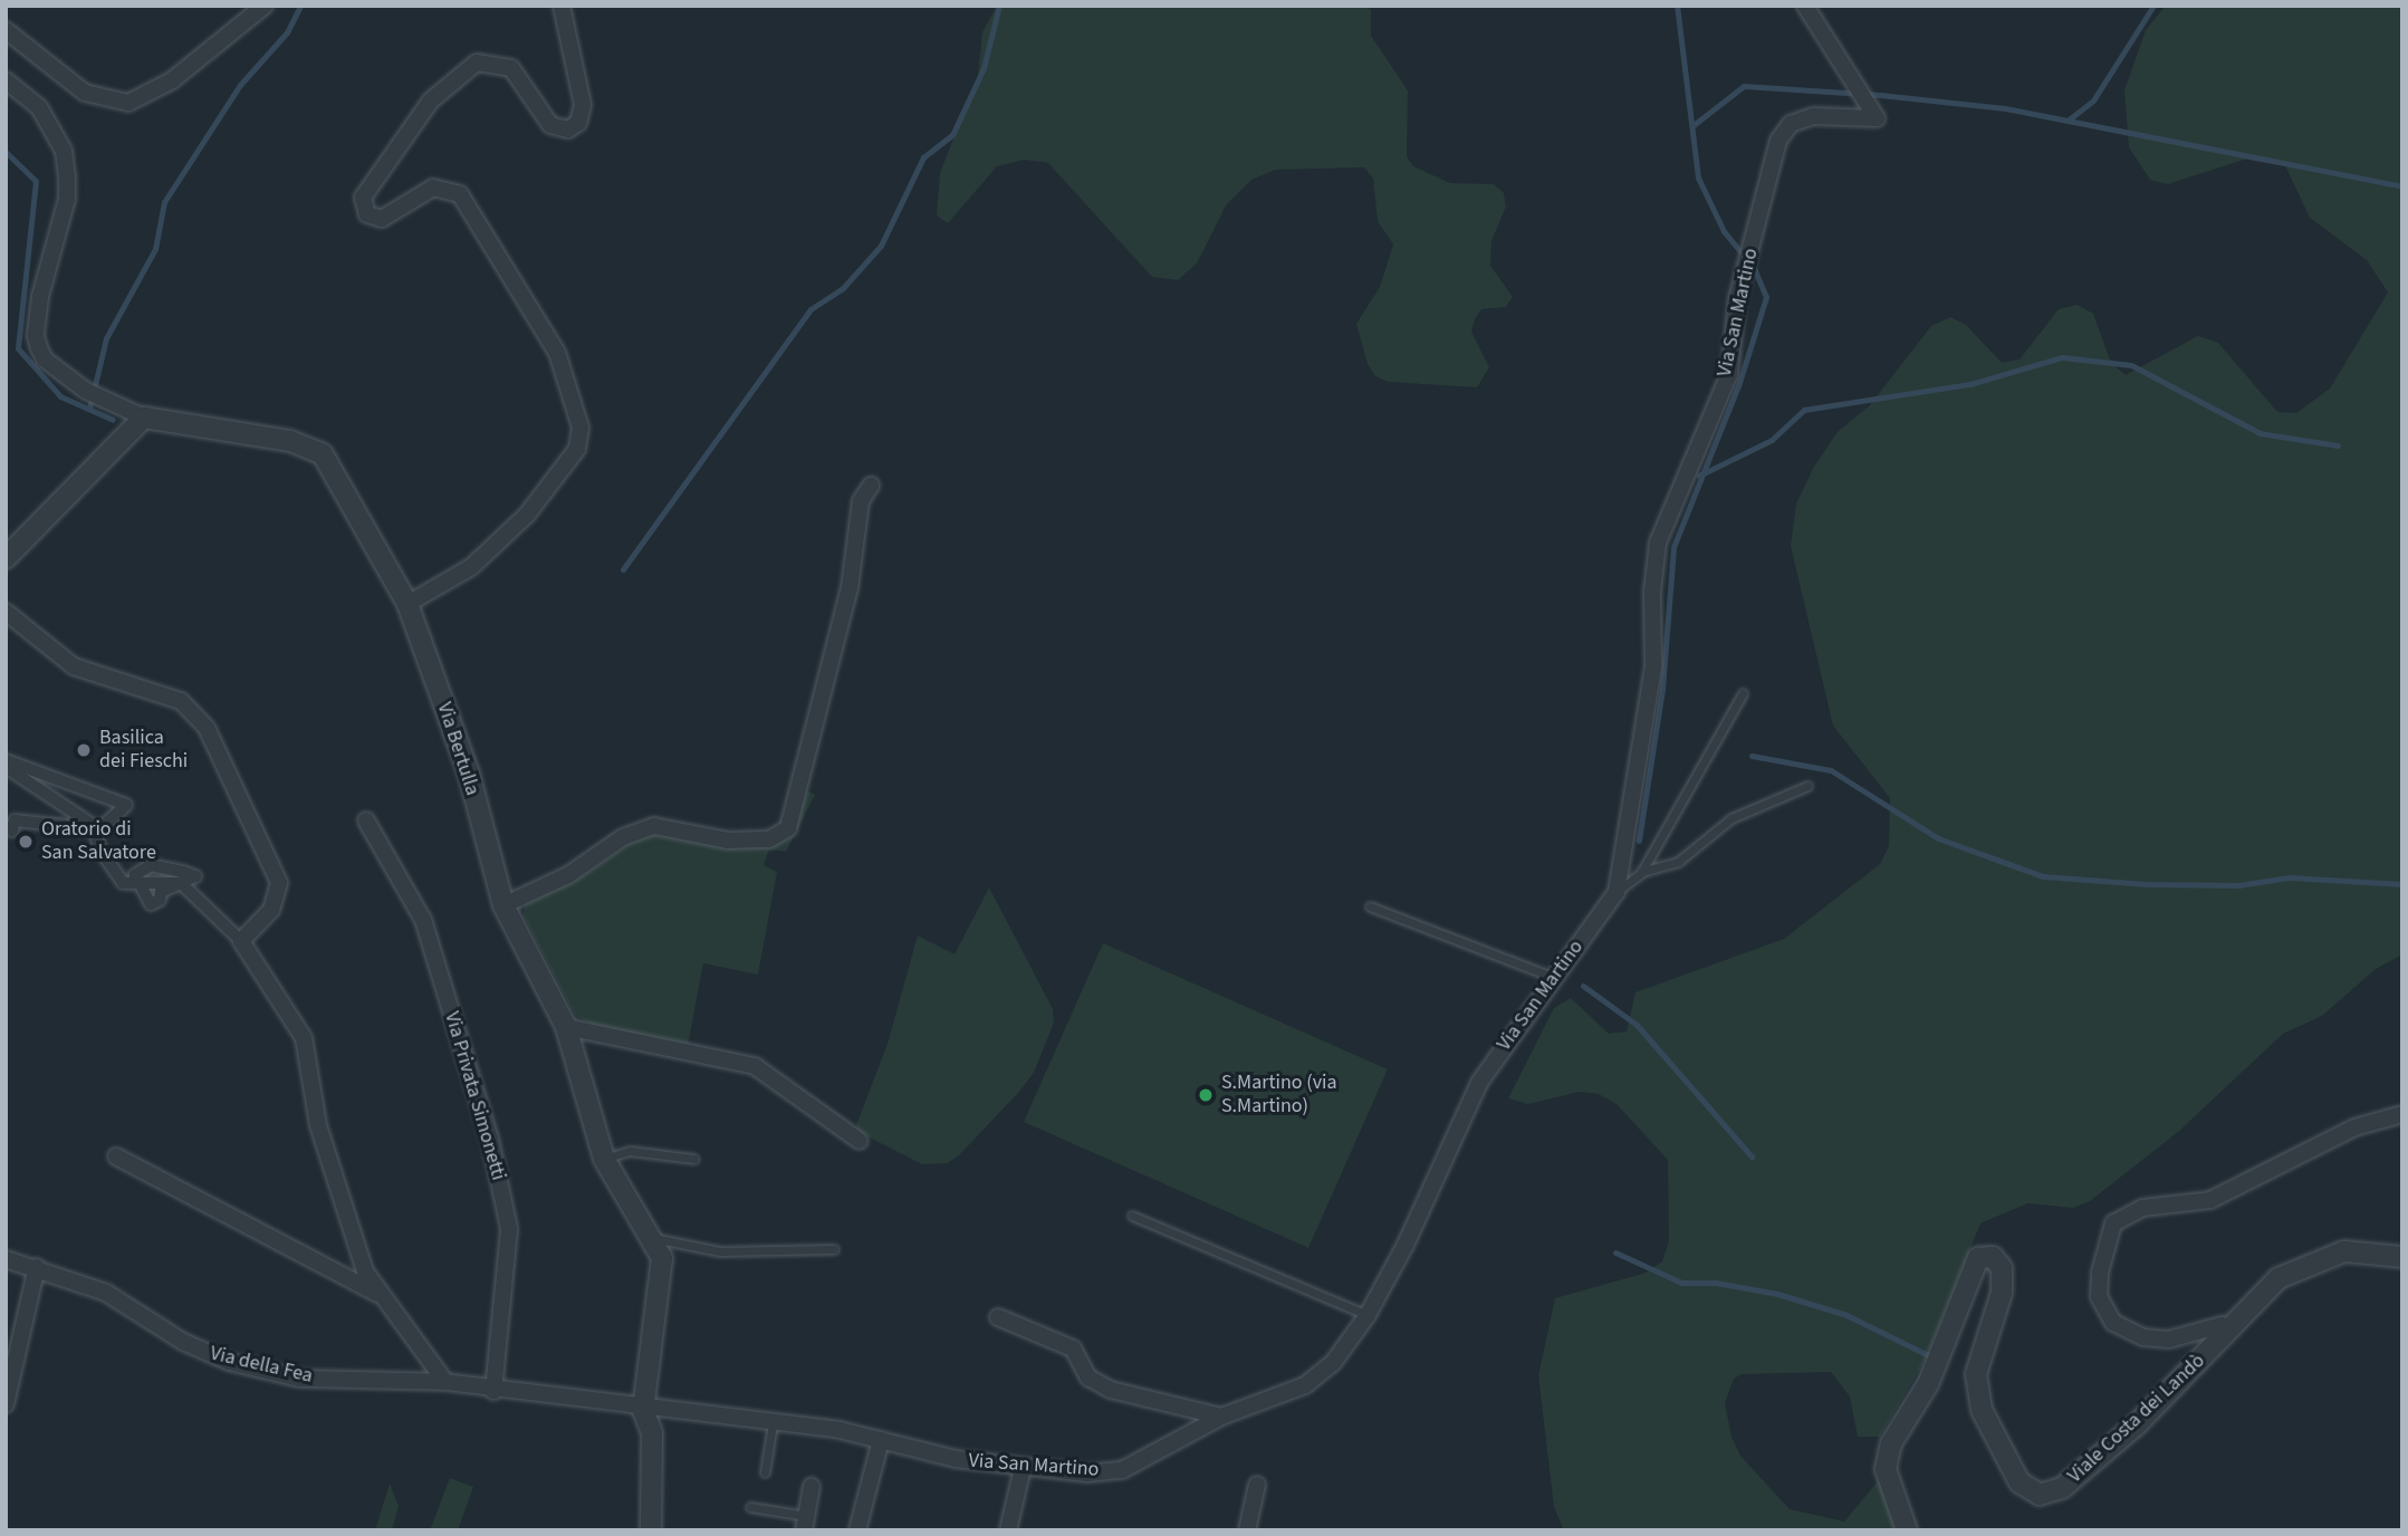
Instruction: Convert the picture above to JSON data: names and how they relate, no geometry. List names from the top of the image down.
{
  "streets": {
    "street": [
      "Via San Martino",
      "Via Bertulla",
      "Via Privata Simonetti",
      "Via della Fea",
      "Viale Costa dei Landò"
    ]
  },
  "crossings": [
    ["Via San Martino", "Via Bertulla"],
    ["Via San Martino", "Via Privata Simonetti"],
    ["Via San Martino", "Via della Fea"],
    ["Via Privata Simonetti", "Via della Fea"]
  ],
  "places": ["Basilica dei Fieschi", "Oratorio di San Salvatore", "S.Martino (via S.Martino)"]
}
